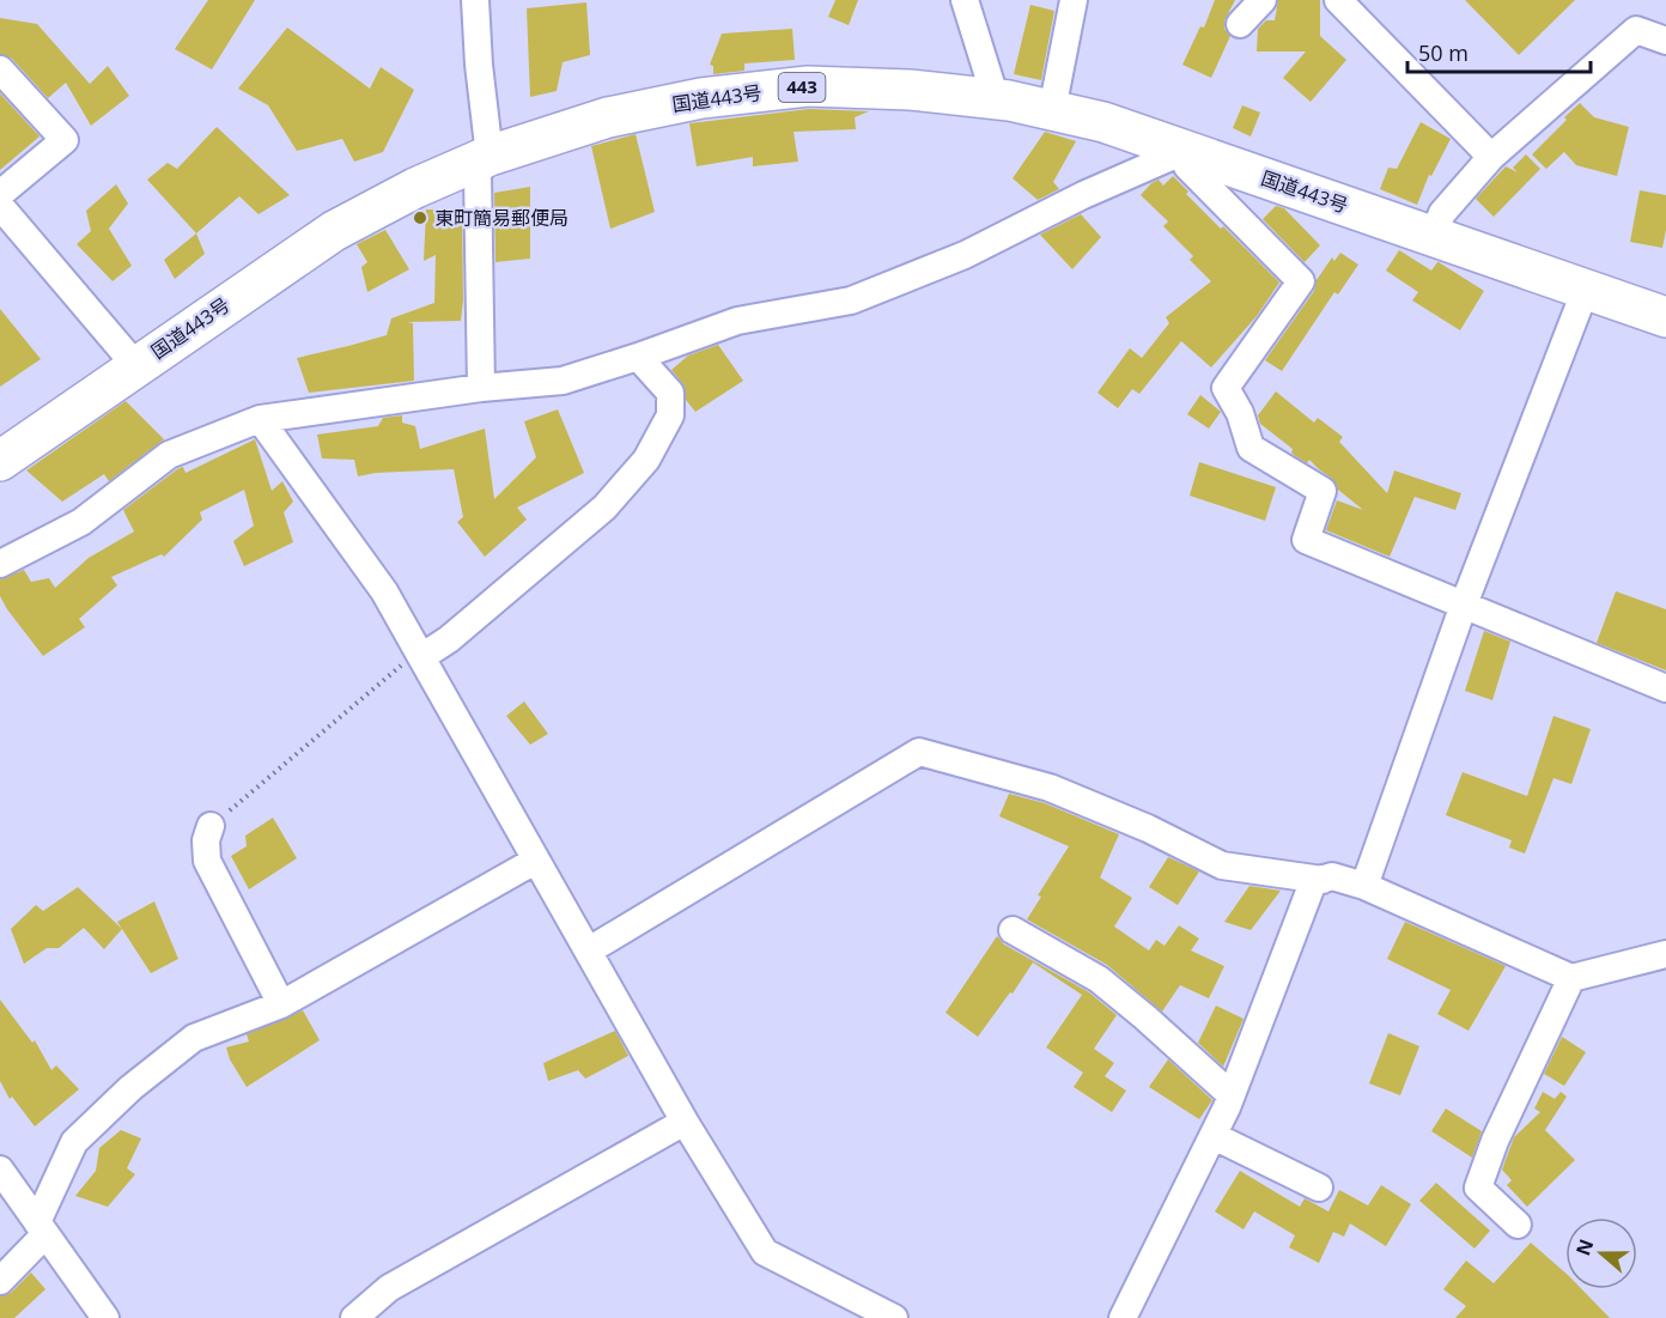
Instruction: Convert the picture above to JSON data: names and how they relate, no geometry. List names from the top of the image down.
{
  "streets": {
    "highway": ["443", "国道443号"]
  },
  "places": ["東町簡易郵便局"],
  "scale_bar": "50 m",
  "north": "left"
}
